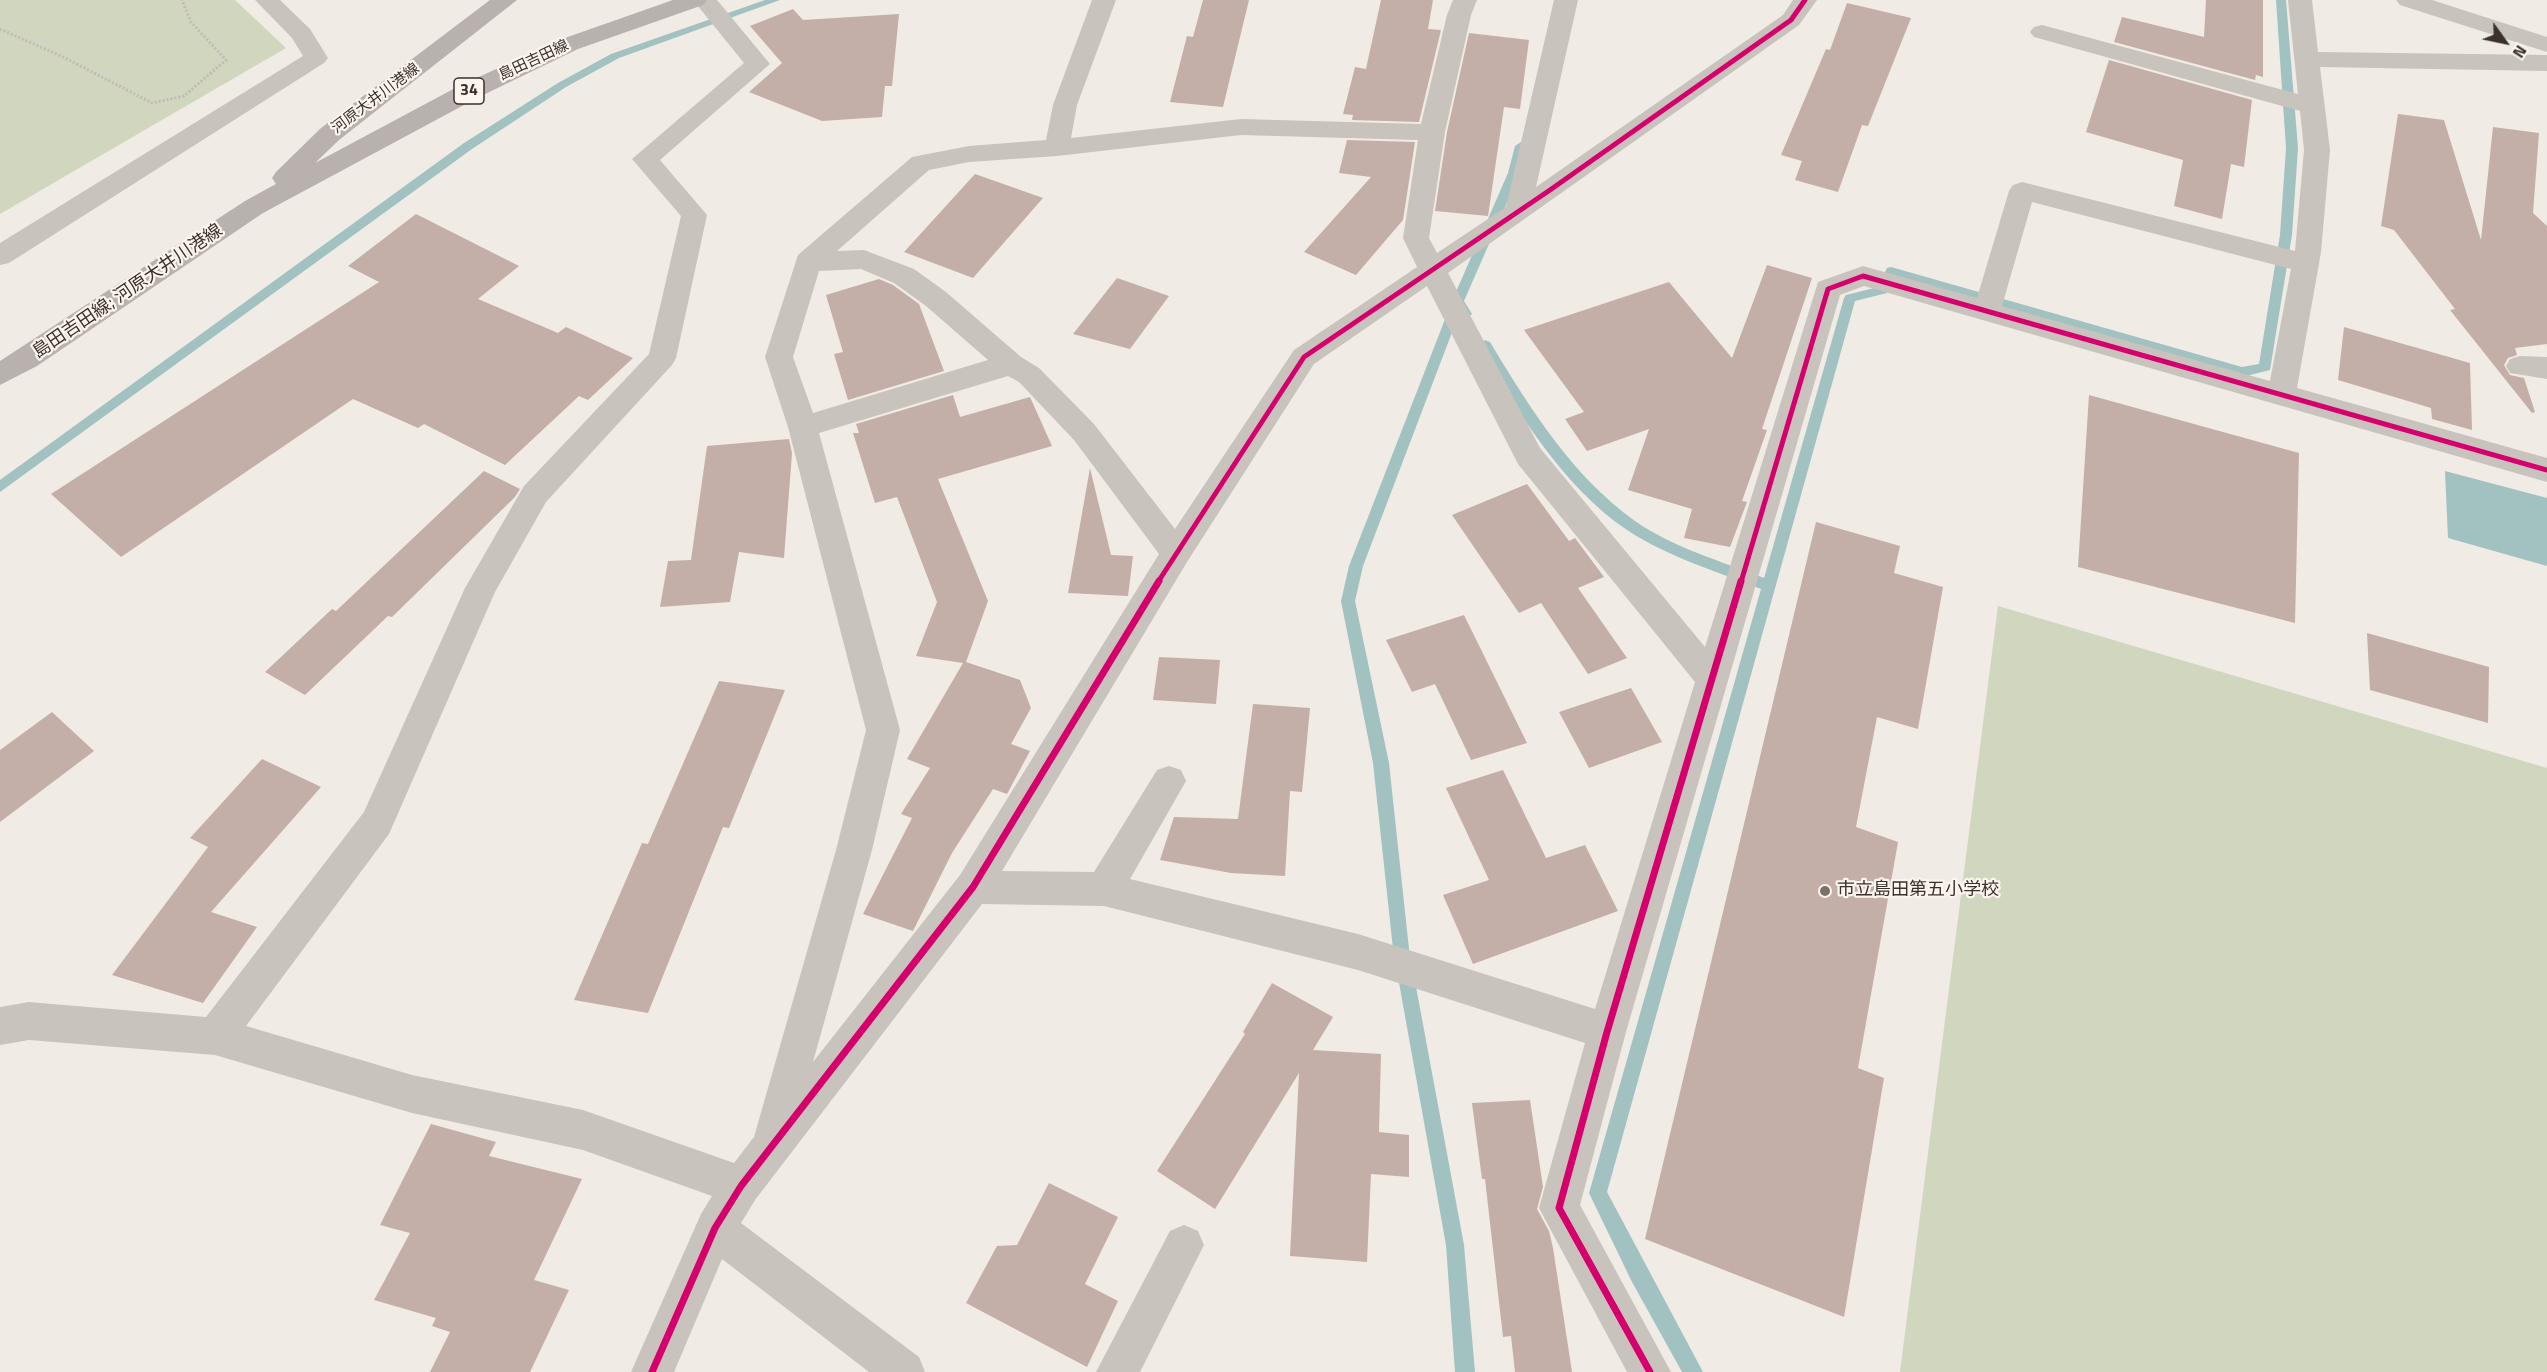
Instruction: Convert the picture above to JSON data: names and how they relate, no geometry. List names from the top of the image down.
{
  "streets": {
    "main road": [
      "島田吉田線",
      "34",
      "河原大井川港線",
      "島田吉田線; 河原大井川港線"
    ]
  },
  "crossings": [
    ["島田吉田線", "河原大井川港線"],
    ["島田吉田線", "島田吉田線; 河原大井川港線"],
    ["河原大井川港線", "島田吉田線; 河原大井川港線"]
  ],
  "places": ["市立島田第五小学校"],
  "north": "bottom right"
}
